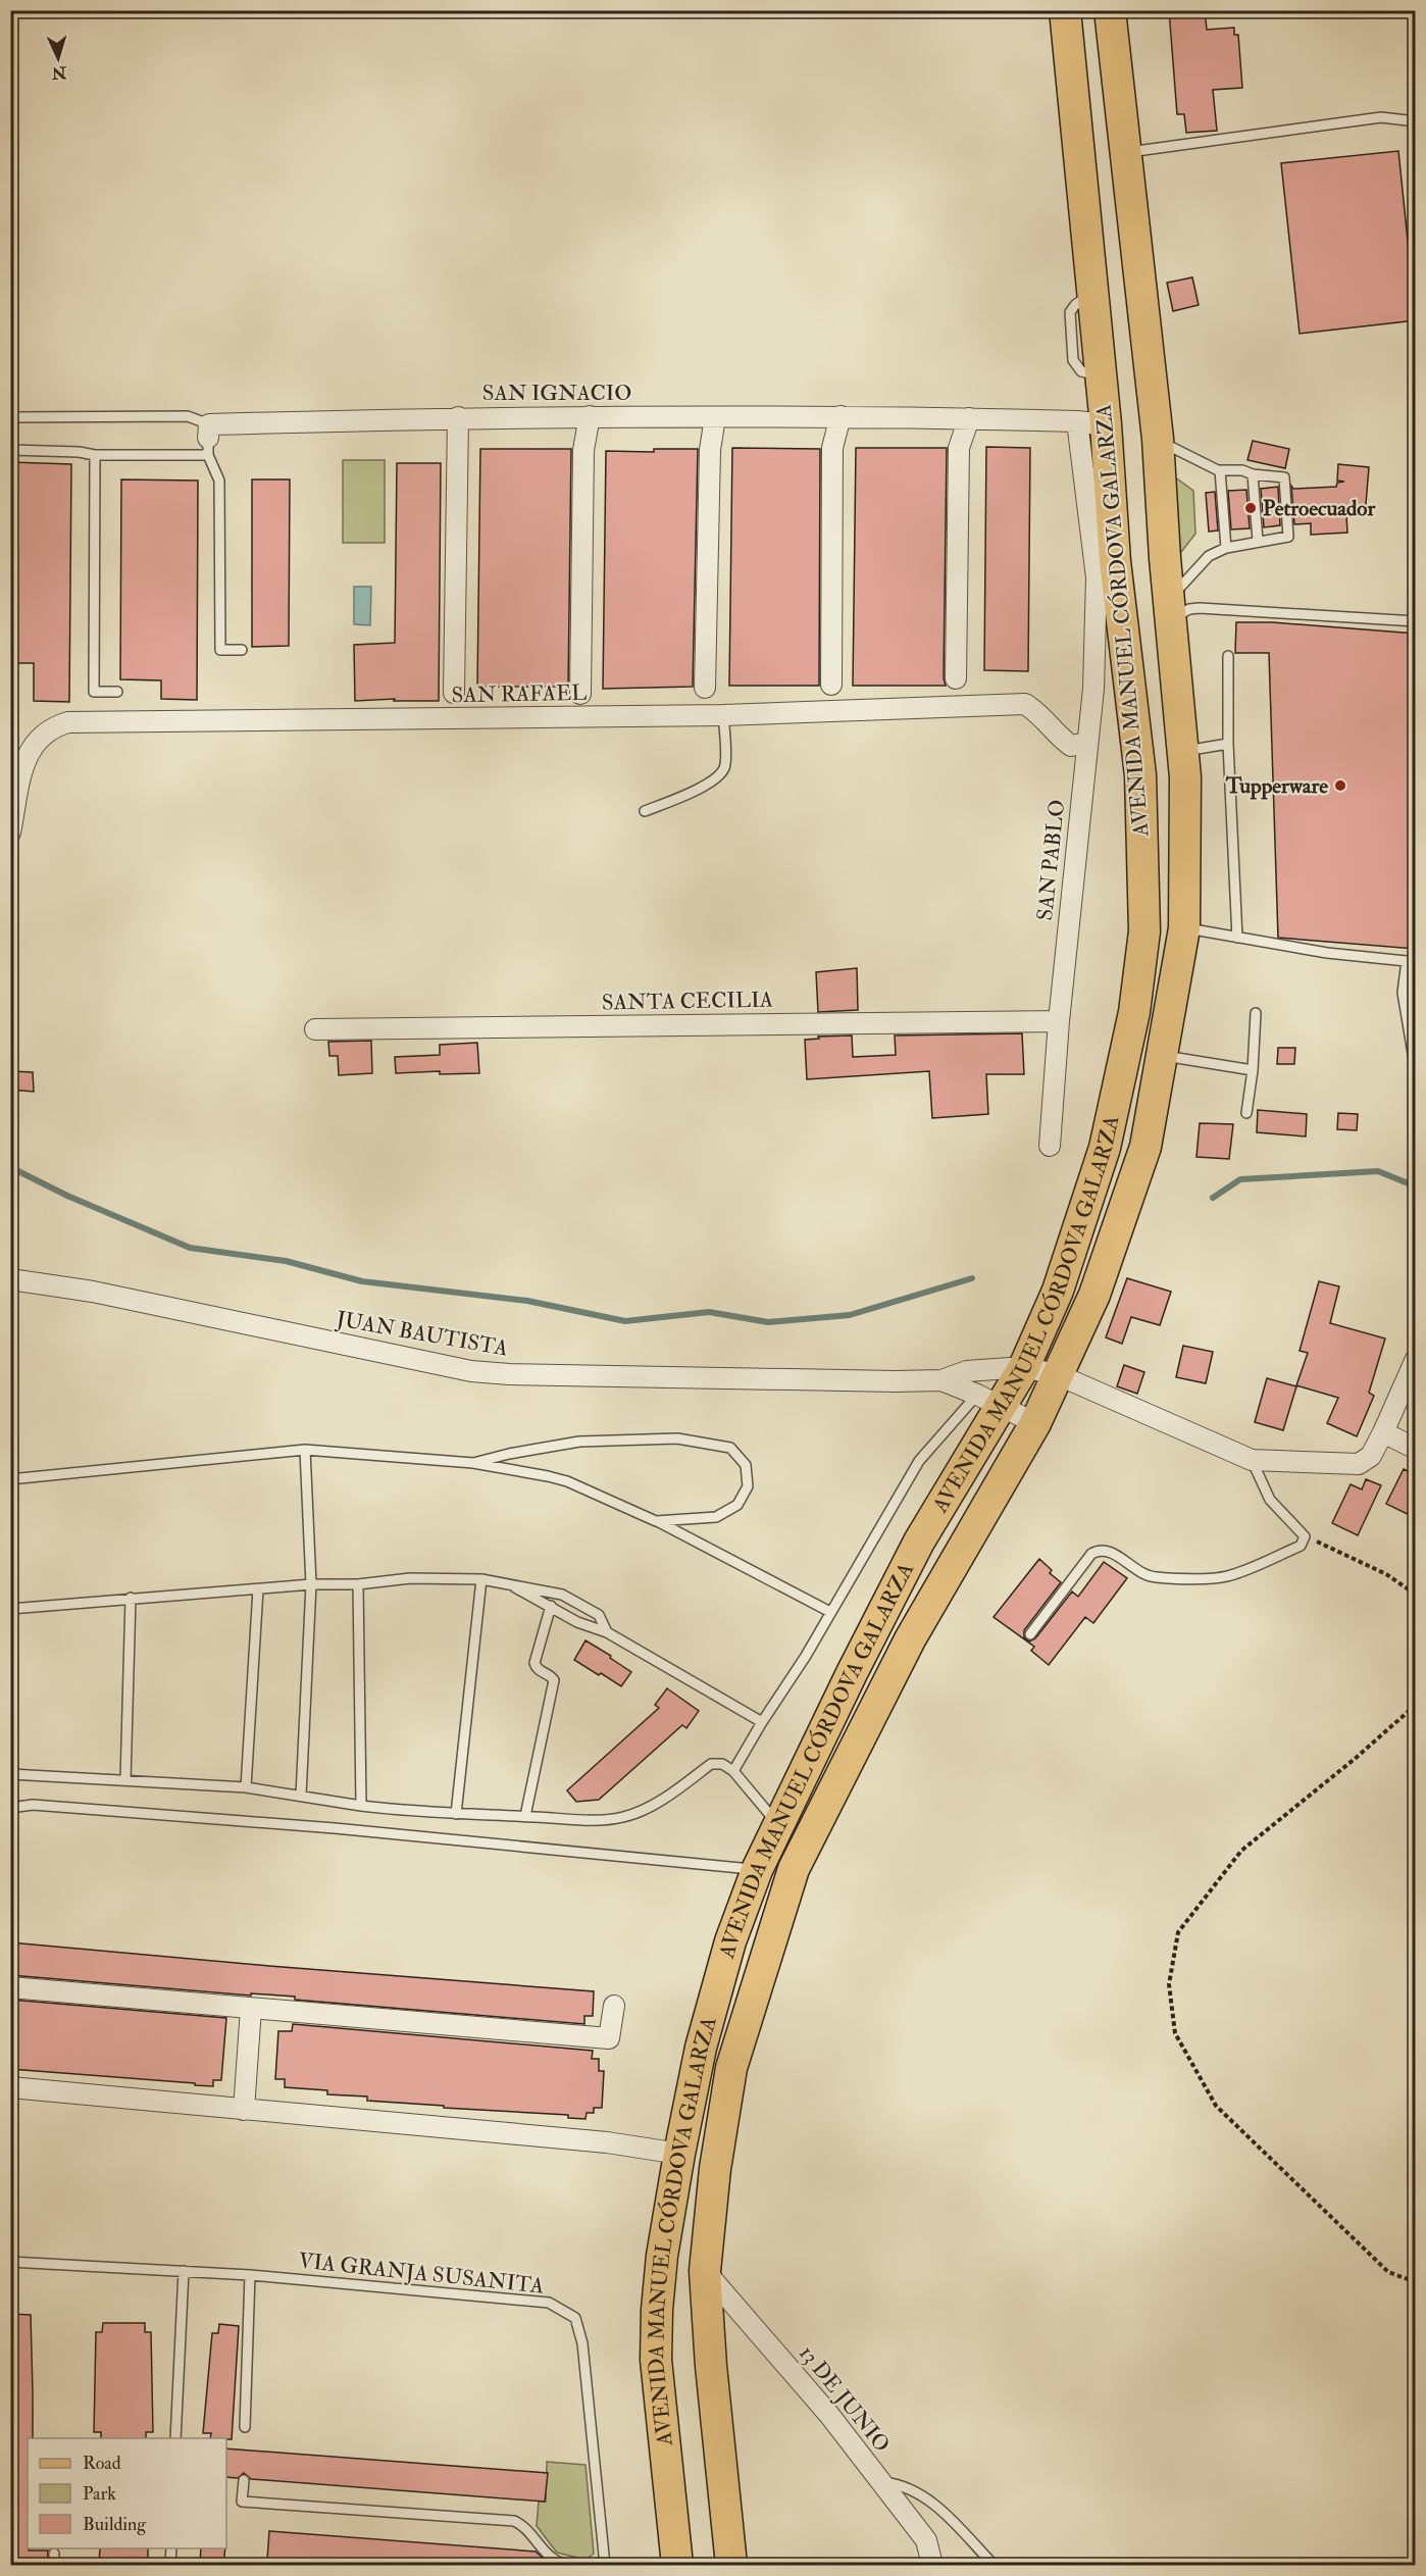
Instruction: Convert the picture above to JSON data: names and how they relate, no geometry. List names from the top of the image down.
{
  "streets": {
    "main road": ["AVENIDA MANUEL CÓRDOVA GALARZA"],
    "street": [
      "SAN IGNACIO",
      "SAN RAFAEL",
      "SAN PABLO",
      "SANTA CECILIA",
      "JUAN BAUTISTA",
      "13 DE JUNIO"
    ],
    "lane": ["VIA GRANJA SUSANITA"]
  },
  "crossings": [
    ["SAN IGNACIO", "AVENIDA MANUEL CÓRDOVA GALARZA"],
    ["AVENIDA MANUEL CÓRDOVA GALARZA", "SAN PABLO"],
    ["AVENIDA MANUEL CÓRDOVA GALARZA", "JUAN BAUTISTA"],
    ["AVENIDA MANUEL CÓRDOVA GALARZA", "13 DE JUNIO"],
    ["SAN RAFAEL", "SAN PABLO"],
    ["SAN PABLO", "SANTA CECILIA"]
  ],
  "places": ["Petroecuador", "Tupperware"],
  "legend": ["Road", "Park", "Building"],
  "north": "bottom"
}
